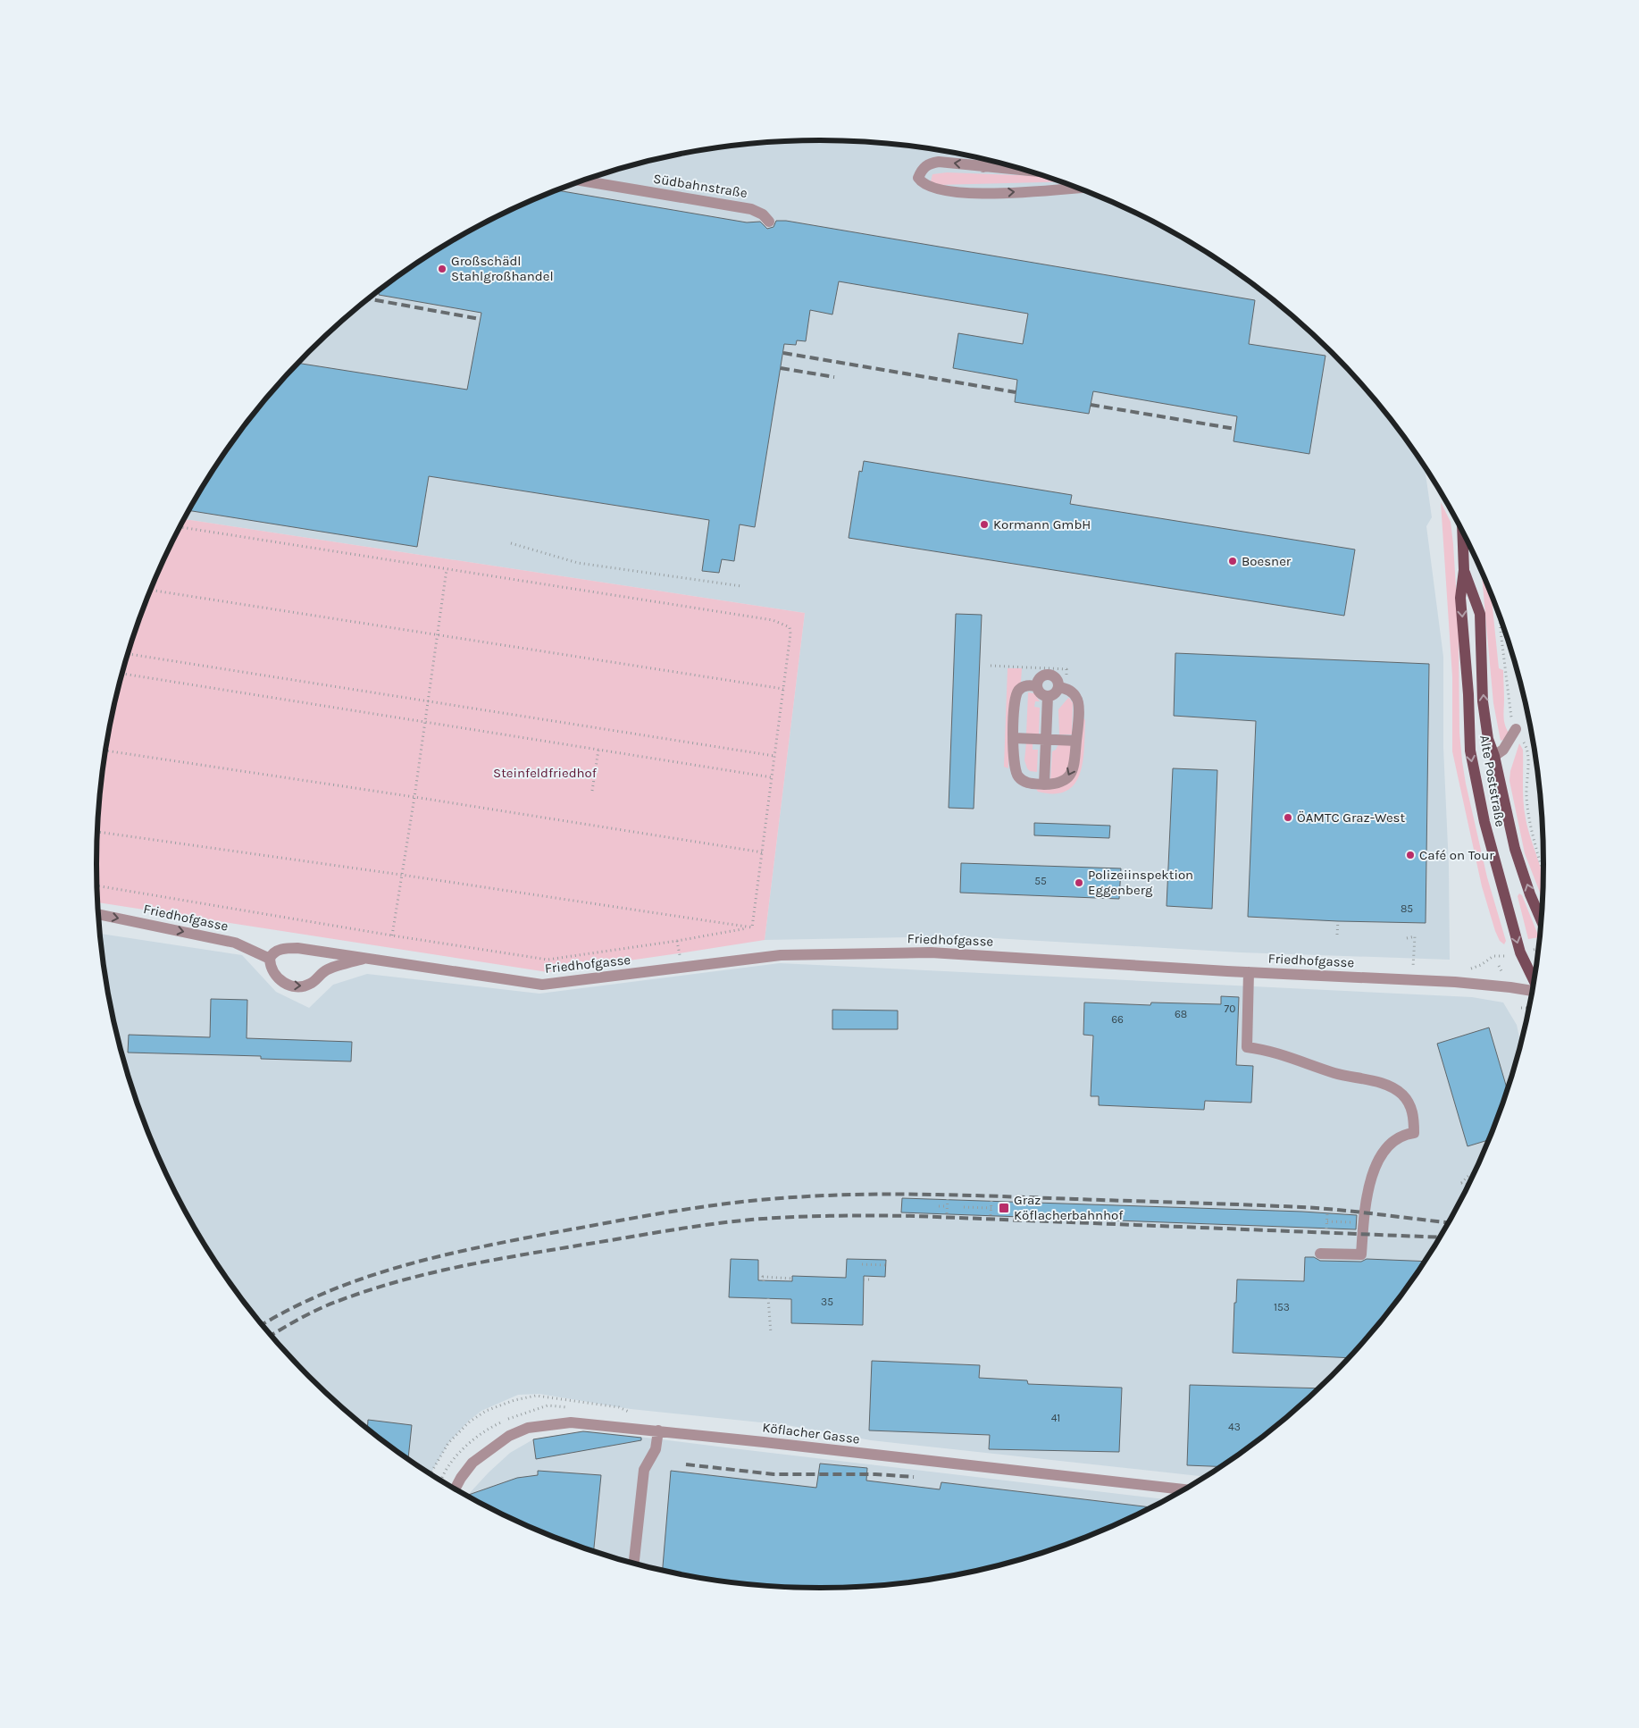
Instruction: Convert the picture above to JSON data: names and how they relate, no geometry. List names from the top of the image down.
{
  "streets": {
    "main road": ["Alte Poststraße"],
    "street": ["Südbahnstraße", "Friedhofgasse", "Köflacher Gasse"]
  },
  "parks": ["Steinfeldfriedhof"],
  "places": {
    "other": [
      "Großschädl Stahlgroßhandel",
      "Kormann GmbH",
      "Boesner",
      "ÖAMTC Graz-West",
      "Café on Tour",
      "Polizeiinspektion Eggenberg"
    ],
    "transit": ["Graz Köflacherbahnhof"]
  },
  "house_numbers": [
    "55",
    "85",
    "70",
    "68",
    "66",
    "35",
    "153",
    "41",
    "43"
  ]
}
